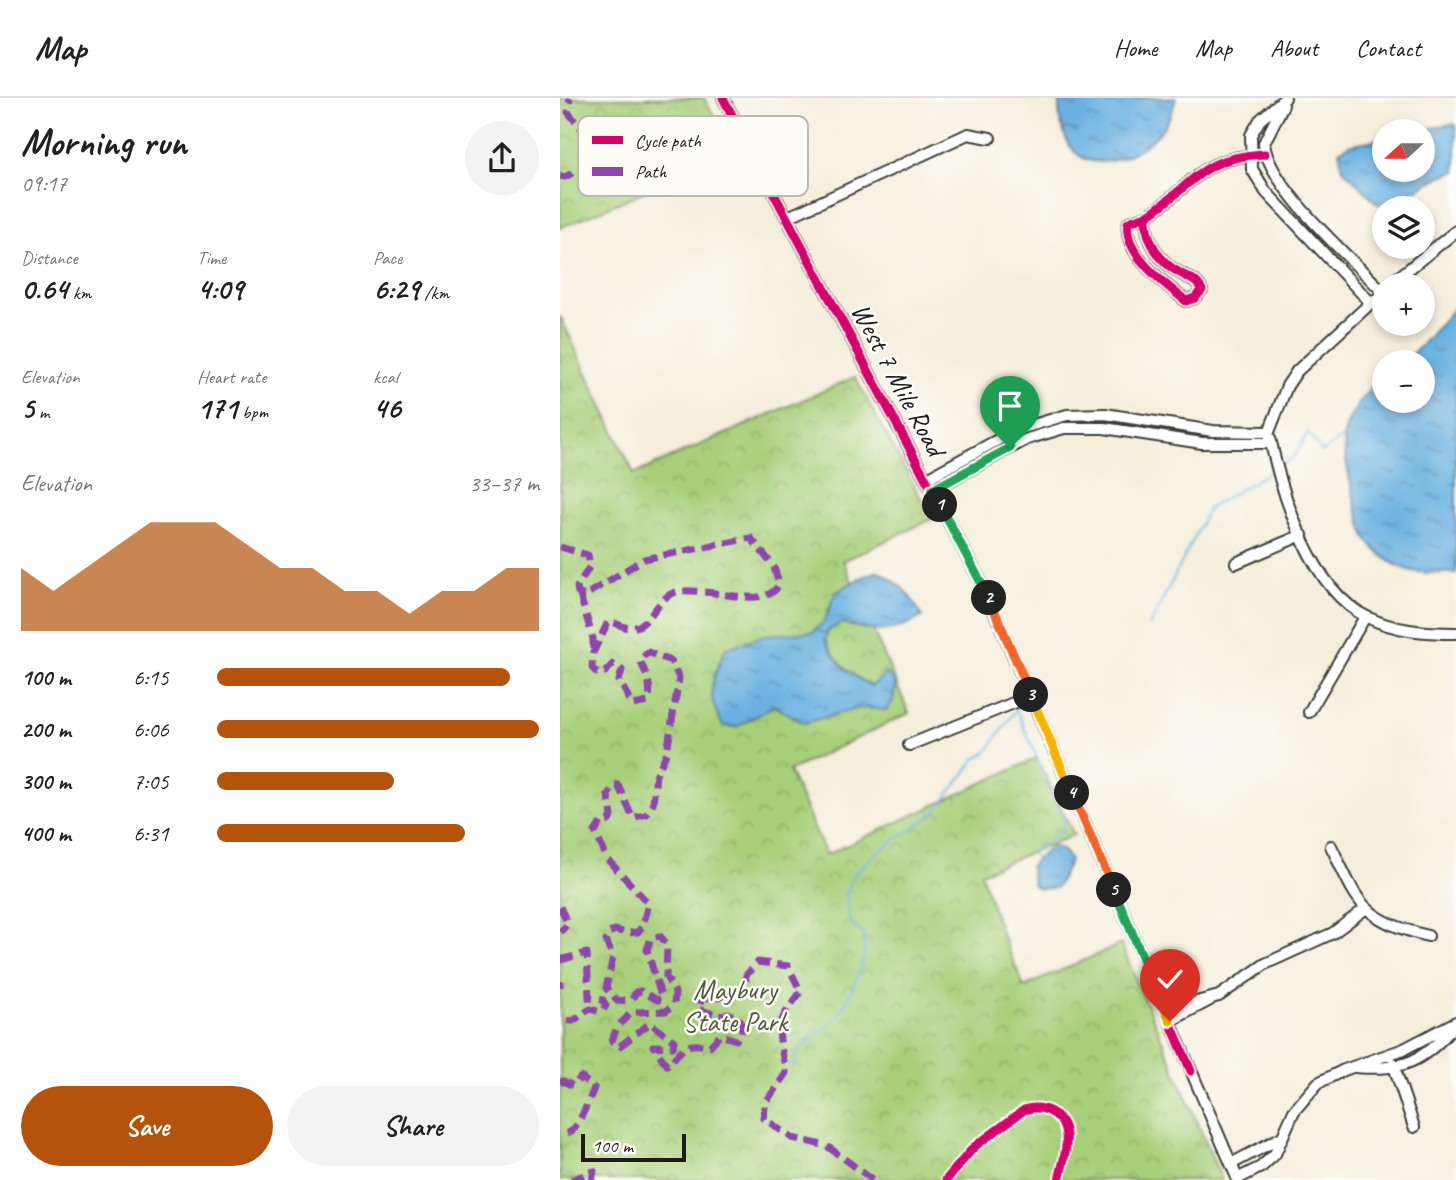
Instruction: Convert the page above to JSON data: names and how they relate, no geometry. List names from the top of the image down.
{
  "streets": {
    "street": ["West 7 Mile Road"]
  },
  "parks": ["Maybury State Park"],
  "legend": ["Cycle path", "Path"],
  "scale_bar": "100 m",
  "north": "left",
  "page": {
    "header": "Map",
    "nav": [
      "Home",
      "Map",
      "About",
      "Contact"
    ],
    "heading": ["Morning run", "09:17"],
    "map_buttons": ["+", "−"],
    "stats": [
      ["Distance", "0.64 km"],
      ["Time", "4:09"],
      ["Pace", "6:29 /km"],
      ["Elevation", "5 m"],
      ["Heart rate", "171 bpm"],
      ["kcal", "46"]
    ],
    "chart": ["Elevation", "33–37 m"],
    "pins": [
      "1",
      "2",
      "3",
      "4",
      "5"
    ],
    "list": [
      {
        "name": "100 m",
        "note": "6:15"
      },
      {
        "name": "200 m",
        "note": "6:06"
      },
      {
        "name": "300 m",
        "note": "7:05"
      },
      {
        "name": "400 m",
        "note": "6:31"
      }
    ],
    "buttons": ["Save", "Share"],
    "scale": "100 m"
  }
}
